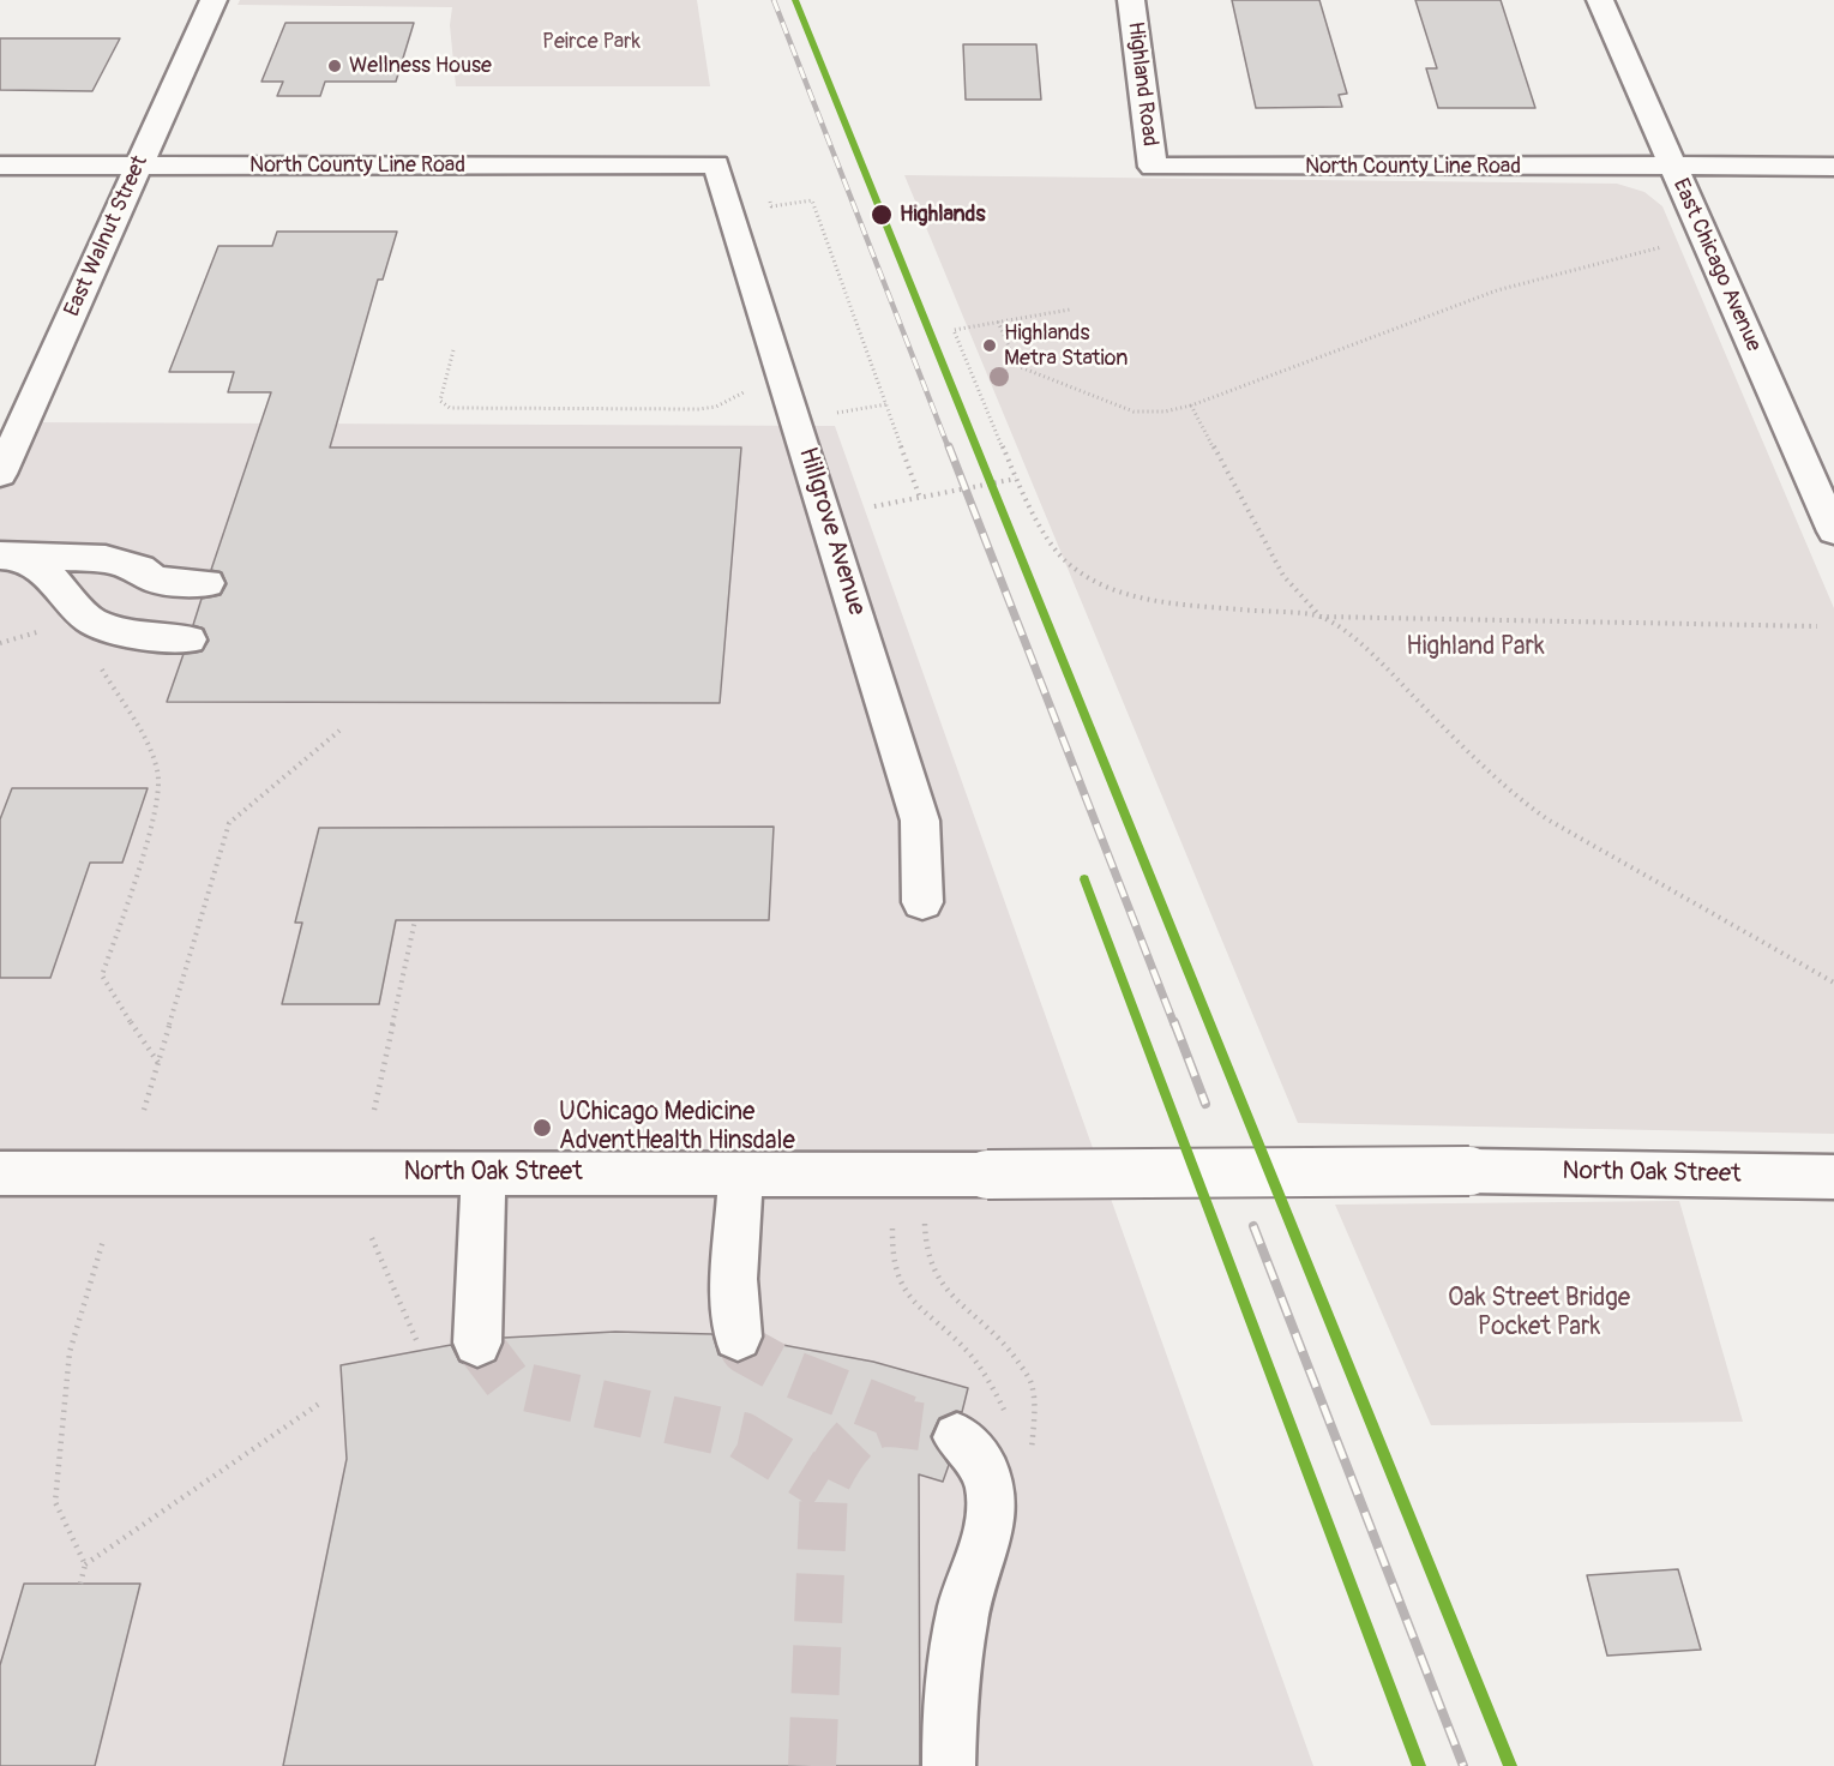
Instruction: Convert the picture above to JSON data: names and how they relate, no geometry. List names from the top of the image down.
{
  "streets": {
    "street": [
      "Highland Road",
      "North County Line Road",
      "East Walnut Street",
      "East Chicago Avenue",
      "Hillgrove Avenue",
      "North Oak Street"
    ]
  },
  "crossings": [
    ["Highland Road", "North County Line Road"],
    ["North County Line Road", "East Walnut Street"],
    ["North County Line Road", "East Chicago Avenue"],
    ["North County Line Road", "Hillgrove Avenue"]
  ],
  "parks": ["Peirce Park", "Highland Park", "Oak Street Bridge Pocket Park"],
  "places": [
    "Wellness House",
    "Highlands",
    "Highlands Metra Station",
    "UChicago Medicine AdventHealth Hinsdale"
  ]
}
